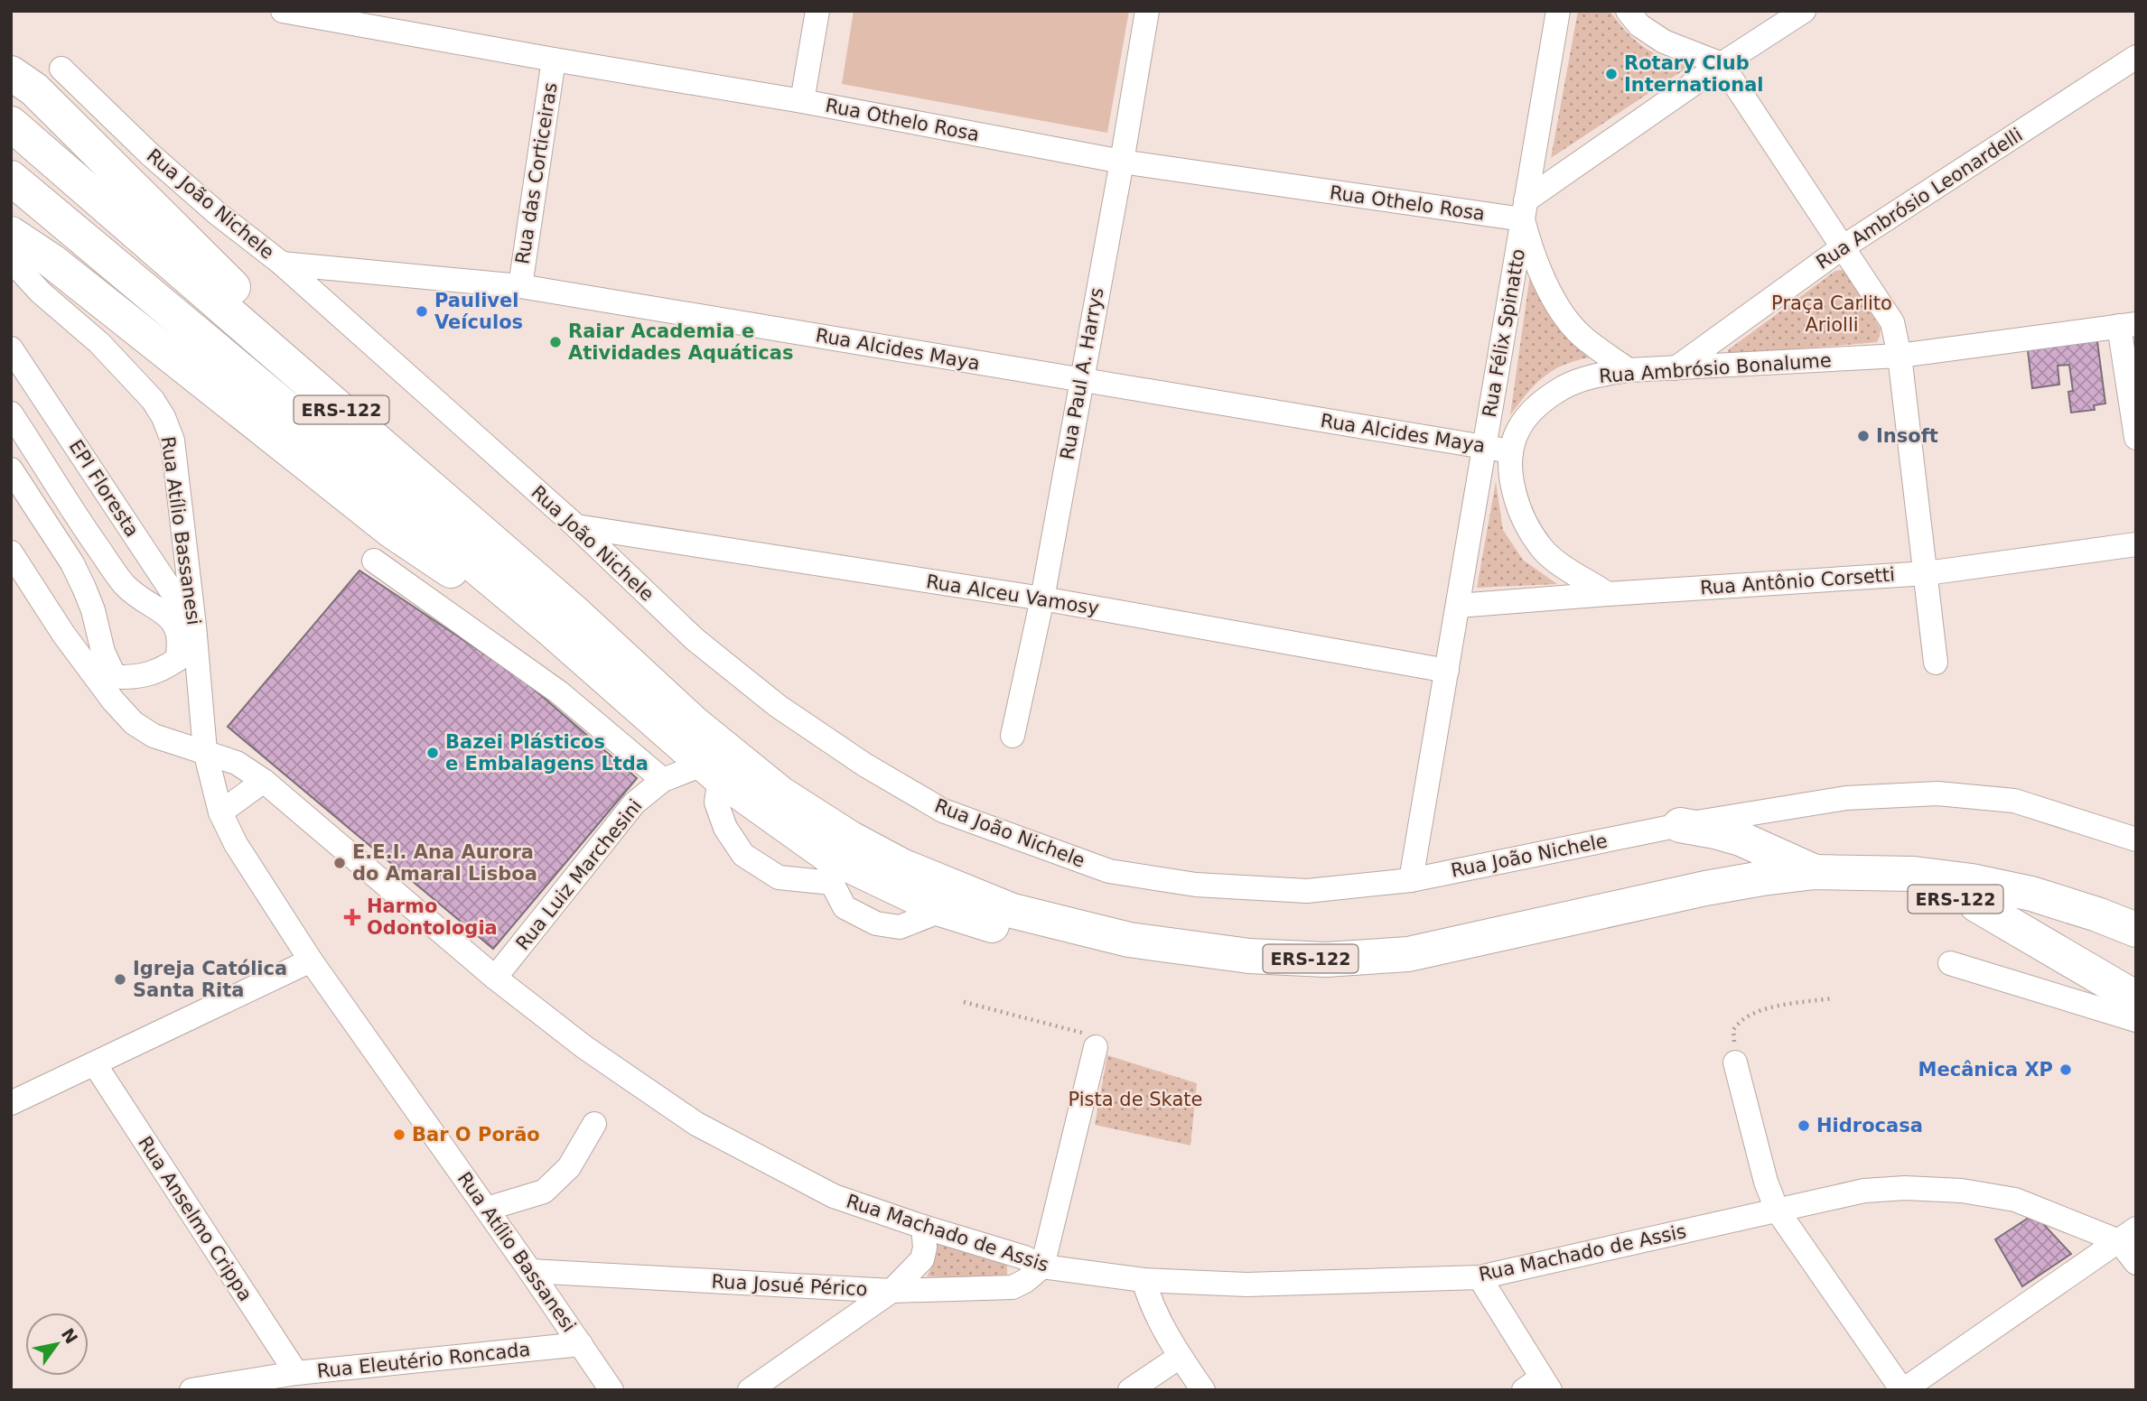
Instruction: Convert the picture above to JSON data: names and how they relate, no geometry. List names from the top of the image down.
{
  "streets": {
    "highway": ["ERS-122"],
    "street": [
      "Rua Othelo Rosa",
      "Rua das Corticeiras",
      "Rua Ambrósio Leonardelli",
      "Rua João Nichele",
      "Rua Félix Spinatto",
      "Rua Alcides Maya",
      "Rua Ambrósio Bonalume",
      "Rua Paul A. Harrys",
      "EPI Floresta",
      "Rua Atílio Bassanesi",
      "Rua Antônio Corsetti",
      "Rua Alceu Vamosy",
      "Rua Luiz Marchesini",
      "Rua Anselmo Crippa",
      "Rua Machado de Assis",
      "Rua Josué Périco",
      "Rua Eleutério Roncada"
    ]
  },
  "crossings": [
    ["Rua Othelo Rosa", "Rua das Corticeiras"],
    ["Rua Othelo Rosa", "Rua Félix Spinatto"],
    ["Rua Othelo Rosa", "Rua Paul A. Harrys"],
    ["Rua das Corticeiras", "Rua Alcides Maya"],
    ["Rua Ambrósio Leonardelli", "Rua Ambrósio Bonalume"],
    ["Rua João Nichele", "Rua Félix Spinatto"],
    ["Rua João Nichele", "Rua Alcides Maya"],
    ["Rua João Nichele", "Rua Alceu Vamosy"],
    ["Rua Félix Spinatto", "Rua Alcides Maya"],
    ["Rua Félix Spinatto", "Rua Antônio Corsetti"],
    ["Rua Félix Spinatto", "Rua Alceu Vamosy"],
    ["Rua Alcides Maya", "Rua Ambrósio Bonalume"],
    ["Rua Alcides Maya", "Rua Paul A. Harrys"],
    ["Rua Ambrósio Bonalume", "Rua Antônio Corsetti"],
    ["Rua Paul A. Harrys", "Rua Alceu Vamosy"],
    ["ERS-122", "Rua Luiz Marchesini"],
    ["EPI Floresta", "Rua Atílio Bassanesi"],
    ["Rua Atílio Bassanesi", "Rua Machado de Assis"],
    ["Rua Atílio Bassanesi", "Rua Josué Périco"],
    ["Rua Atílio Bassanesi", "Rua Eleutério Roncada"],
    ["Rua Luiz Marchesini", "Rua Machado de Assis"],
    ["Rua Anselmo Crippa", "Rua Eleutério Roncada"],
    ["Rua Machado de Assis", "Rua Josué Périco"]
  ],
  "parks": ["Praça Carlito Ariolli", "Pista de Skate"],
  "places": {
    "other": [
      "Rotary Club International",
      "Paulivel Veículos",
      "Raiar Academia e Atividades Aquáticas",
      "Insoft",
      "Bazei Plásticos e Embalagens Ltda",
      "E.E.I. Ana Aurora do Amaral Lisboa",
      "Igreja Católica Santa Rita",
      "Mecânica XP",
      "Hidrocasa",
      "Bar O Porão"
    ],
    "health": ["Harmo Odontologia"]
  },
  "north": "top right"
}
